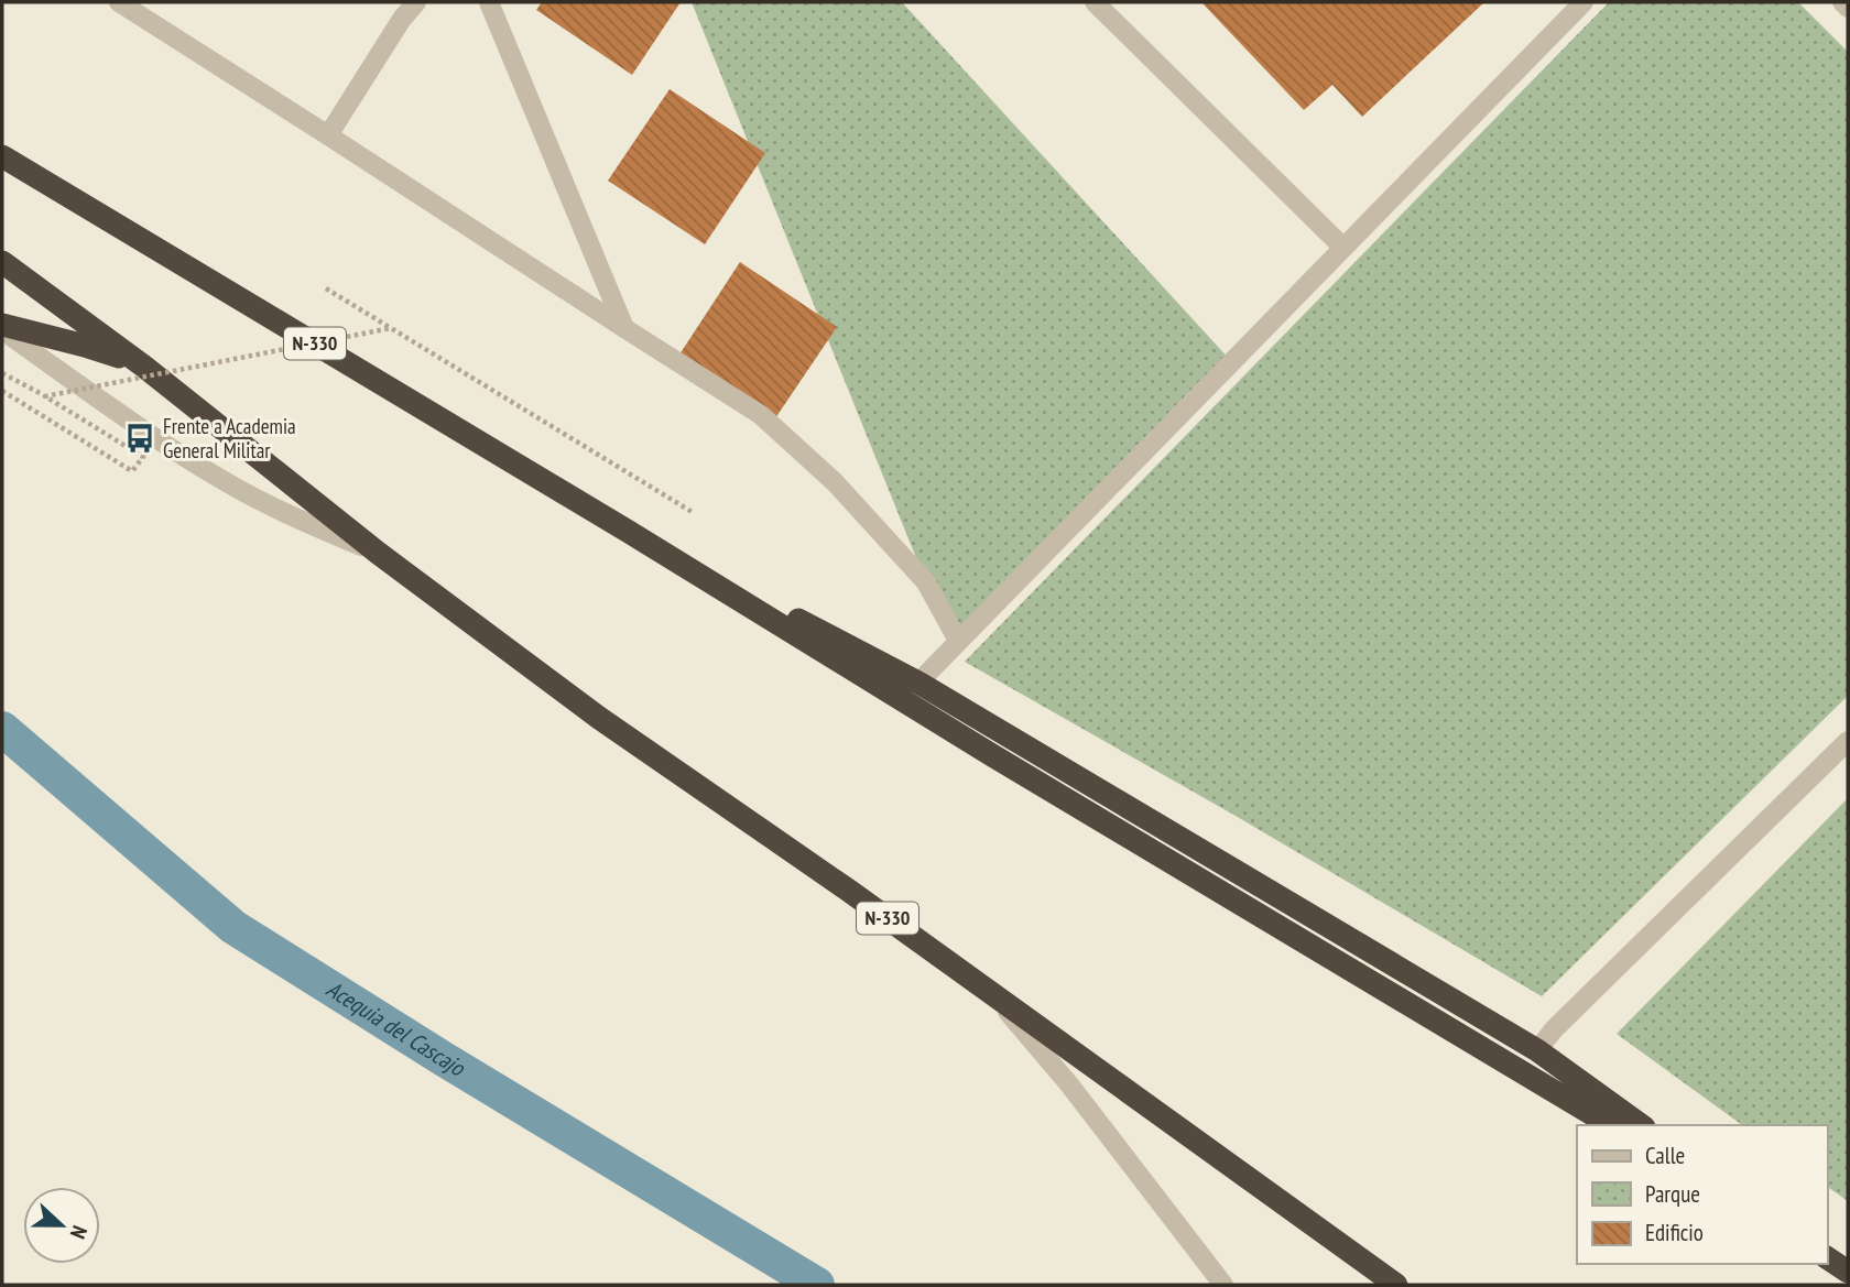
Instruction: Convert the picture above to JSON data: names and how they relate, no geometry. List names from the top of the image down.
{
  "streets": {
    "highway": ["N-330"]
  },
  "water": ["Acequia del Cascajo"],
  "places": {
    "bus stop": ["Frente a Academia General Militar"]
  },
  "legend": ["Calle", "Parque", "Edificio"],
  "north": "right"
}
